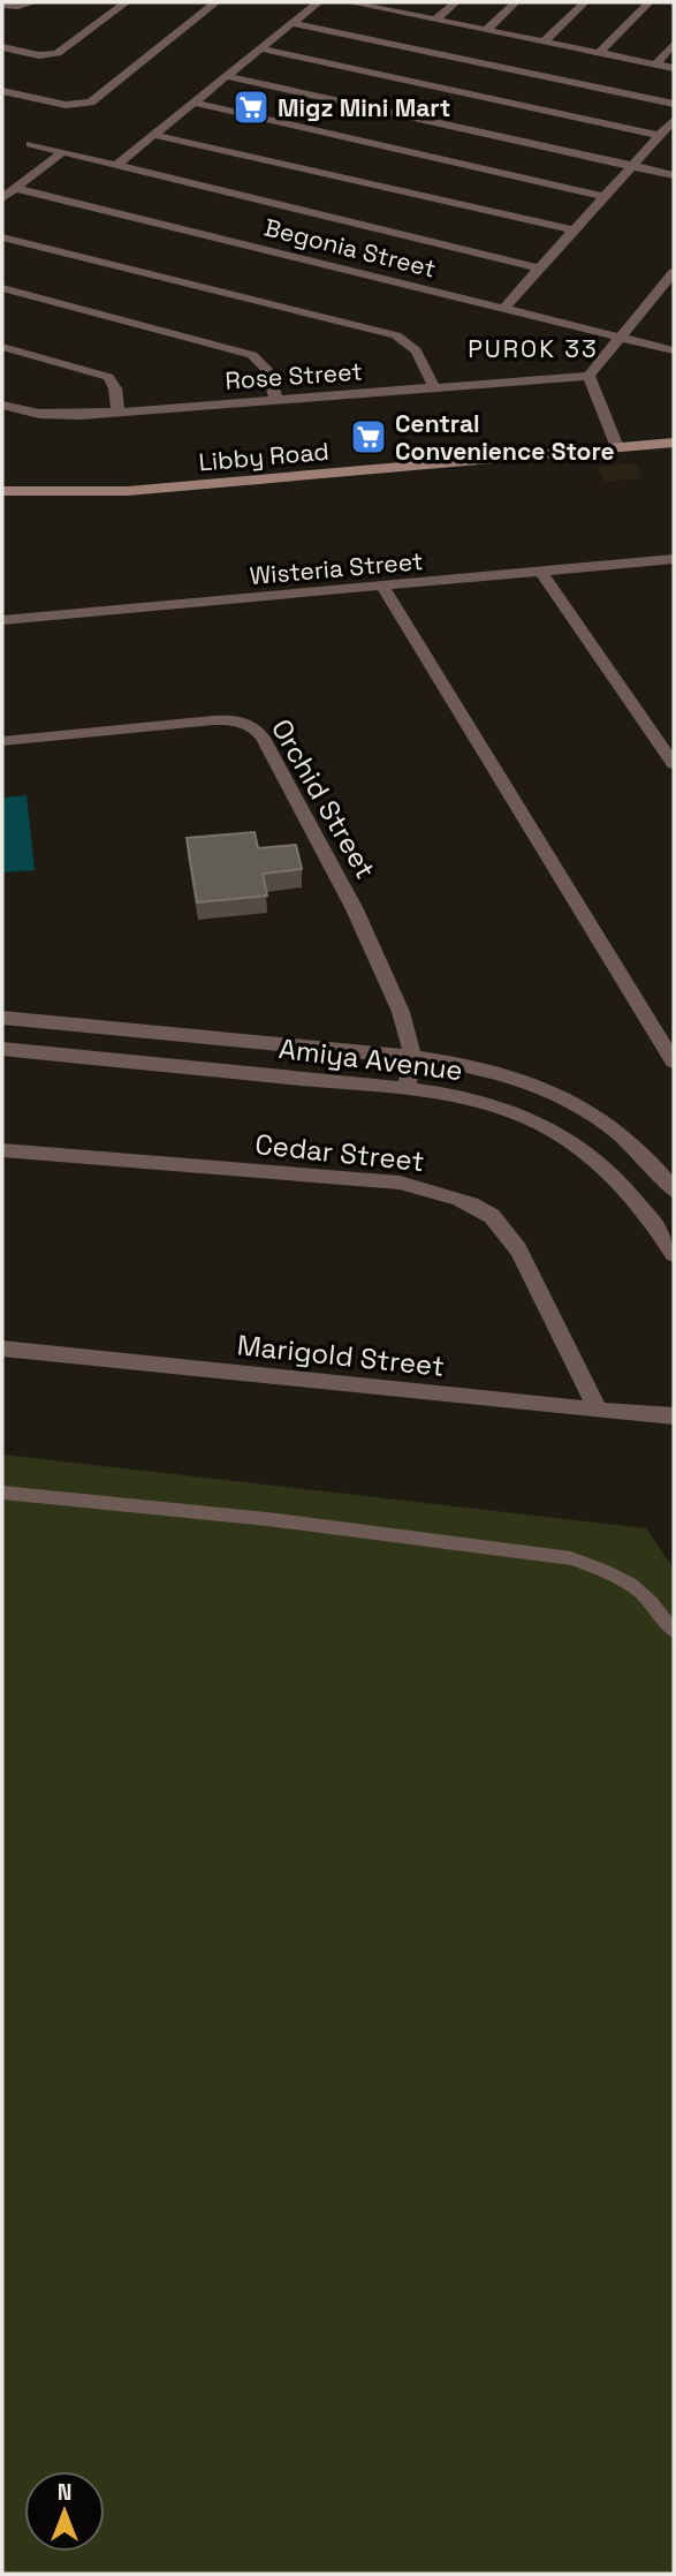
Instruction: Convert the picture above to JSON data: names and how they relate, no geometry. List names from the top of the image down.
{
  "streets": {
    "main road": ["Libby Road"],
    "street": [
      "Begonia Street",
      "Rose Street",
      "Wisteria Street",
      "Orchid Street",
      "Amiya Avenue",
      "Cedar Street",
      "Marigold Street"
    ]
  },
  "crossings": [
    ["Orchid Street", "Amiya Avenue"],
    ["Cedar Street", "Marigold Street"]
  ],
  "districts": ["PUROK 33"],
  "places": {
    "supermarket": ["Migz Mini Mart", "Central Convenience Store"]
  },
  "north": "top"
}
